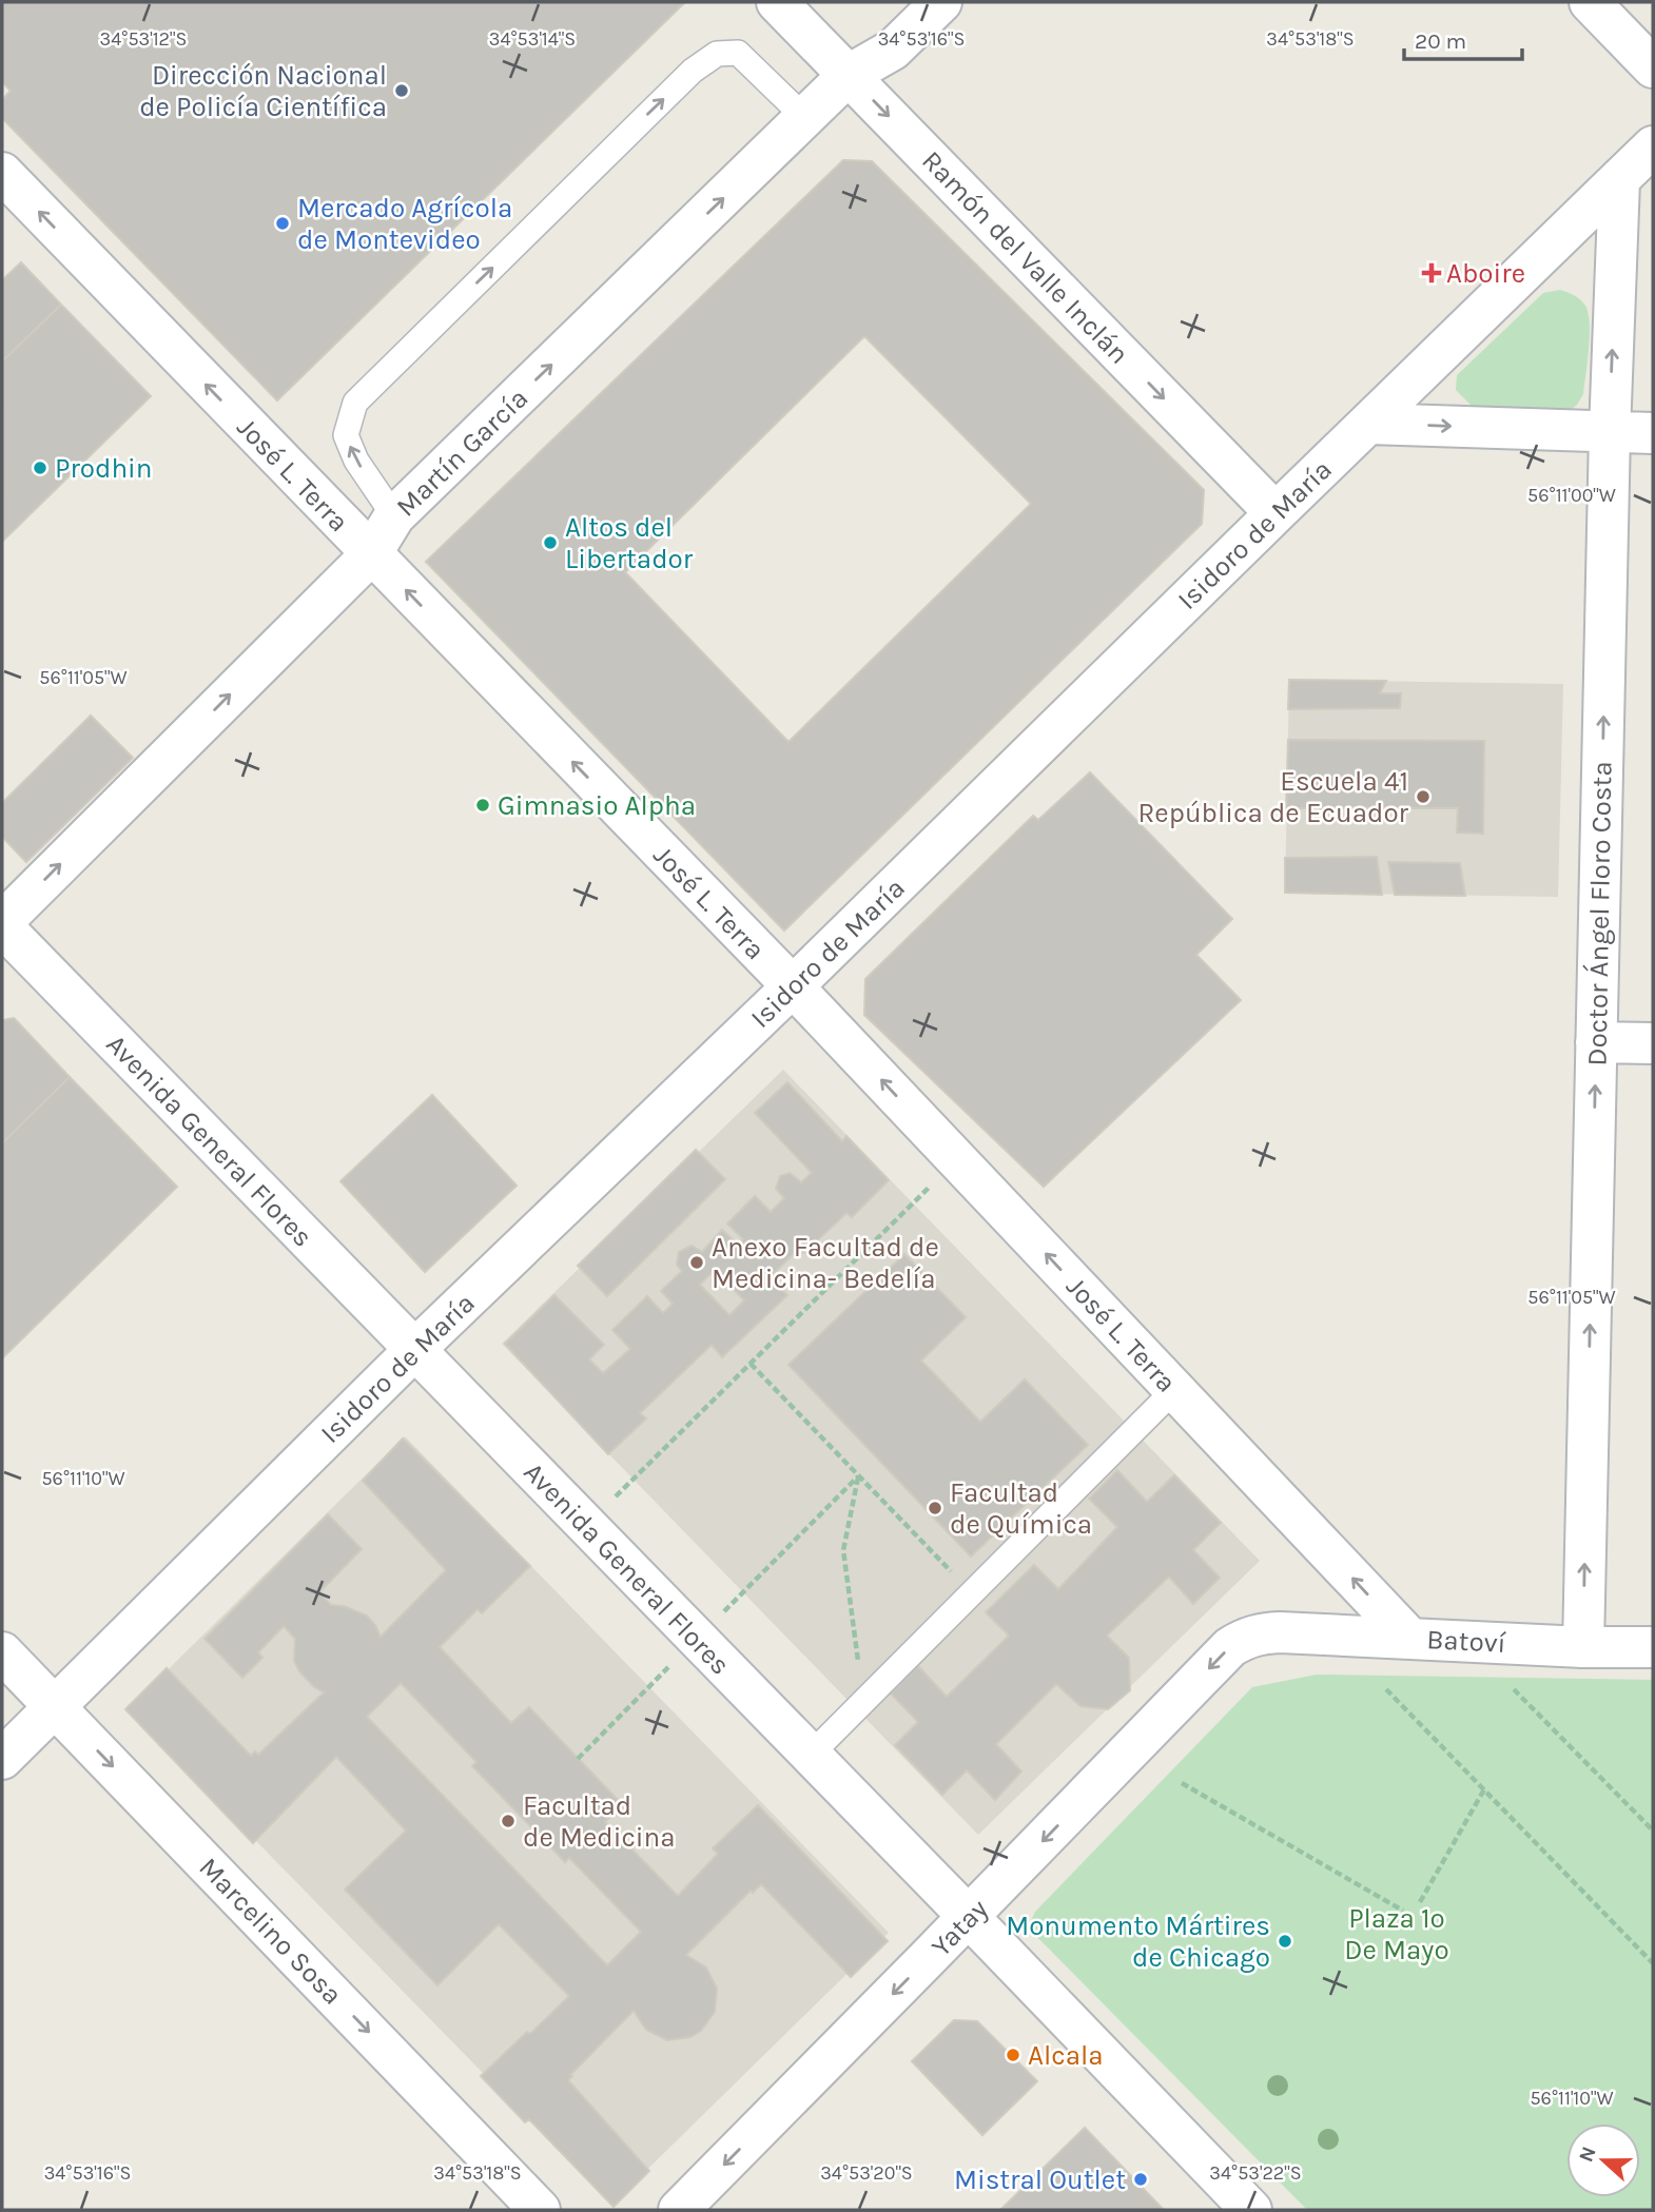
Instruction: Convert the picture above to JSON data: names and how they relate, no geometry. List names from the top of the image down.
{
  "streets": {
    "street": [
      "Ramón del Valle Inclán",
      "Martín García",
      "José L. Terra",
      "Isidoro de María",
      "Doctor Ángel Floro Costa",
      "Avenida General Flores",
      "Batoví",
      "Yatay",
      "Marcelino Sosa"
    ]
  },
  "crossings": [
    ["Ramón del Valle Inclán", "Martín García"],
    ["Ramón del Valle Inclán", "Isidoro de María"],
    ["Martín García", "José L. Terra"],
    ["Martín García", "Avenida General Flores"],
    ["José L. Terra", "Isidoro de María"],
    ["José L. Terra", "Batoví"],
    ["Isidoro de María", "Doctor Ángel Floro Costa"],
    ["Isidoro de María", "Avenida General Flores"],
    ["Isidoro de María", "Marcelino Sosa"],
    ["Doctor Ángel Floro Costa", "Batoví"],
    ["Avenida General Flores", "Yatay"],
    ["Batoví", "Yatay"]
  ],
  "one_way": [
    "Ramón del Valle Inclán",
    "Martín García",
    "José L. Terra",
    "Doctor Ángel Floro Costa",
    "Yatay",
    "Marcelino Sosa"
  ],
  "parks": ["Plaza 1º De Mayo"],
  "places": {
    "other": [
      "Dirección Nacional de Policía Científica",
      "Mercado Agrícola de Montevideo",
      "Prodhin",
      "Altos del Libertador",
      "Escuela 41 República de Ecuador",
      "Gimnasio Alpha",
      "Anexo Facultad de Medicina- Bedelía",
      "Facultad de Química",
      "Facultad de Medicina",
      "Monumento Mártires de Chicago",
      "Alcala",
      "Mistral Outlet"
    ],
    "health": ["Aboire"]
  },
  "scale_bar": "20 m",
  "north": "left",
  "coordinates": [
    "34°53'12\"S",
    "34°53'14\"S",
    "34°53'16\"S",
    "34°53'18\"S",
    "56°11'00\"W",
    "56°11'05\"W",
    "56°11'10\"W",
    "34°53'20\"S",
    "34°53'22\"S"
  ]
}
